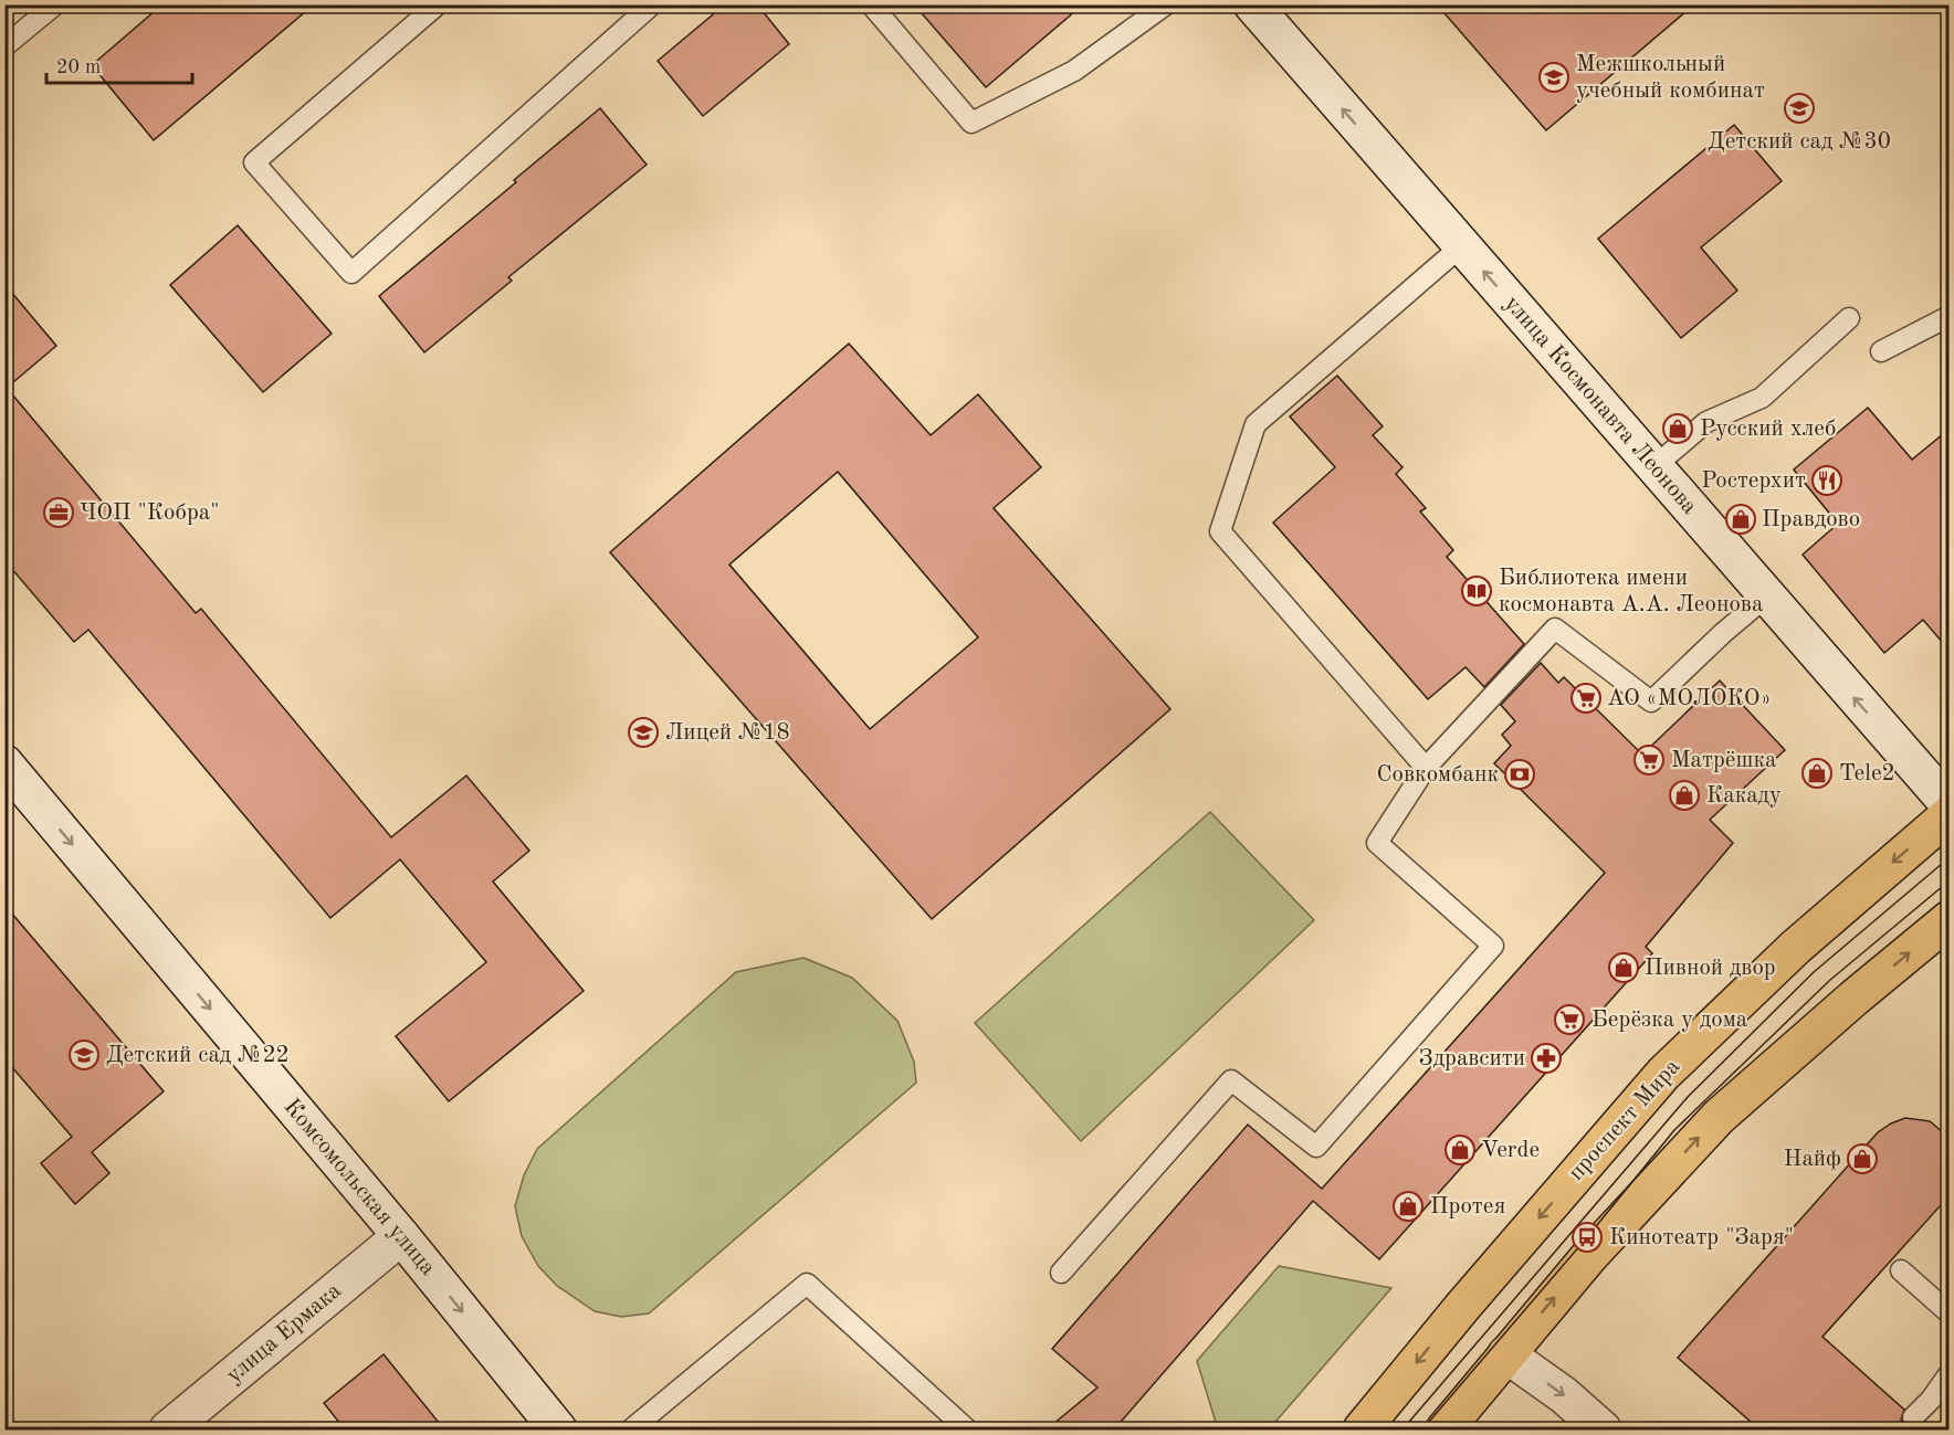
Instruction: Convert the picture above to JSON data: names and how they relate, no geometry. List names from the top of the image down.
{
  "streets": {
    "main road": [
      "улица Космонавта Леонова",
      "проспект Мира",
      "Комсомольская улица",
      "улица Ермака"
    ]
  },
  "crossings": [
    ["Комсомольская улица", "улица Ермака"]
  ],
  "one_way": ["улица Космонавта Леонова", "Комсомольская улица"],
  "places": {
    "school or university": [
      "Межшкольный учебный комбинат",
      "Детский сад №30",
      "Лицей №18",
      "Детский сад №22"
    ],
    "shop": [
      "Русский хлеб",
      "Правдово",
      "Tele2",
      "Какаду",
      "Пивной двор",
      "Verde",
      "Найф",
      "Протея"
    ],
    "restaurant": ["Ростерхит"],
    "office": ["ЧОП \"Кобра\""],
    "library": ["Библиотека имени космонавта А.А. Леонова"],
    "supermarket": ["АО «МОЛОКО»", "Матрёшка", "Берёзка у дома"],
    "bank": ["Совкомбанк"],
    "pharmacy": ["Здравсити"],
    "bus stop": ["Кинотеатр \"Заря\""]
  },
  "scale_bar": "20 m"
}
